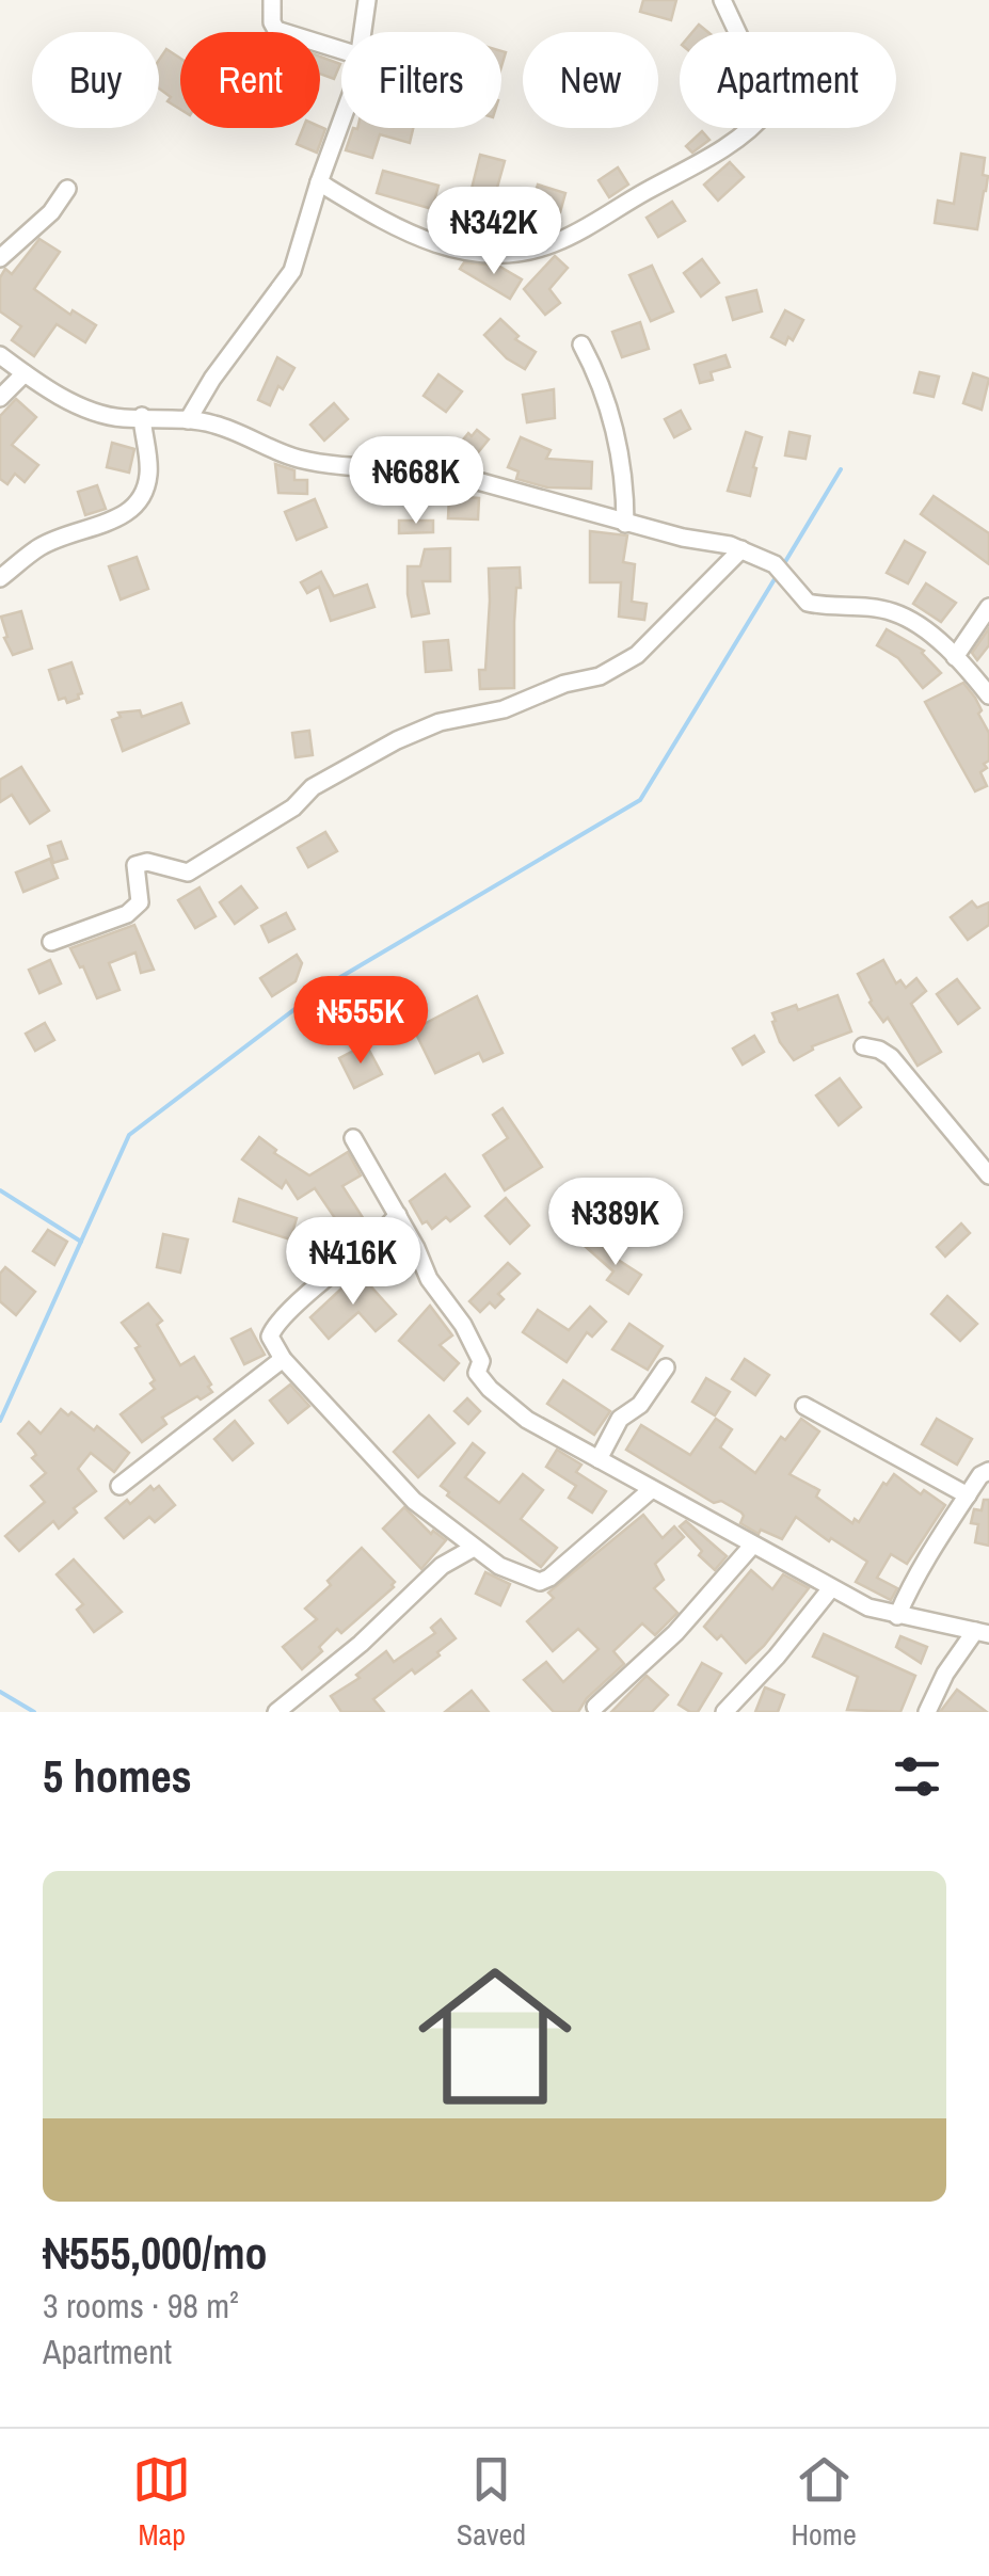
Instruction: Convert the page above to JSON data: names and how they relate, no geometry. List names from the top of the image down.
{
  "page": {
    "chip": [
      "Buy",
      "Rent",
      "Filters",
      "New",
      "Apartment"
    ],
    "price": [
      "₦342K",
      "₦668K",
      "₦555K",
      "₦389K",
      "₦416K"
    ],
    "heading": "5 homes",
    "list": [
      {
        "name": "₦555,000/mo",
        "note": "3 rooms · 98 m² · Apartment"
      }
    ],
    "tabs": ["Map", "Saved", "Home"]
  }
}
